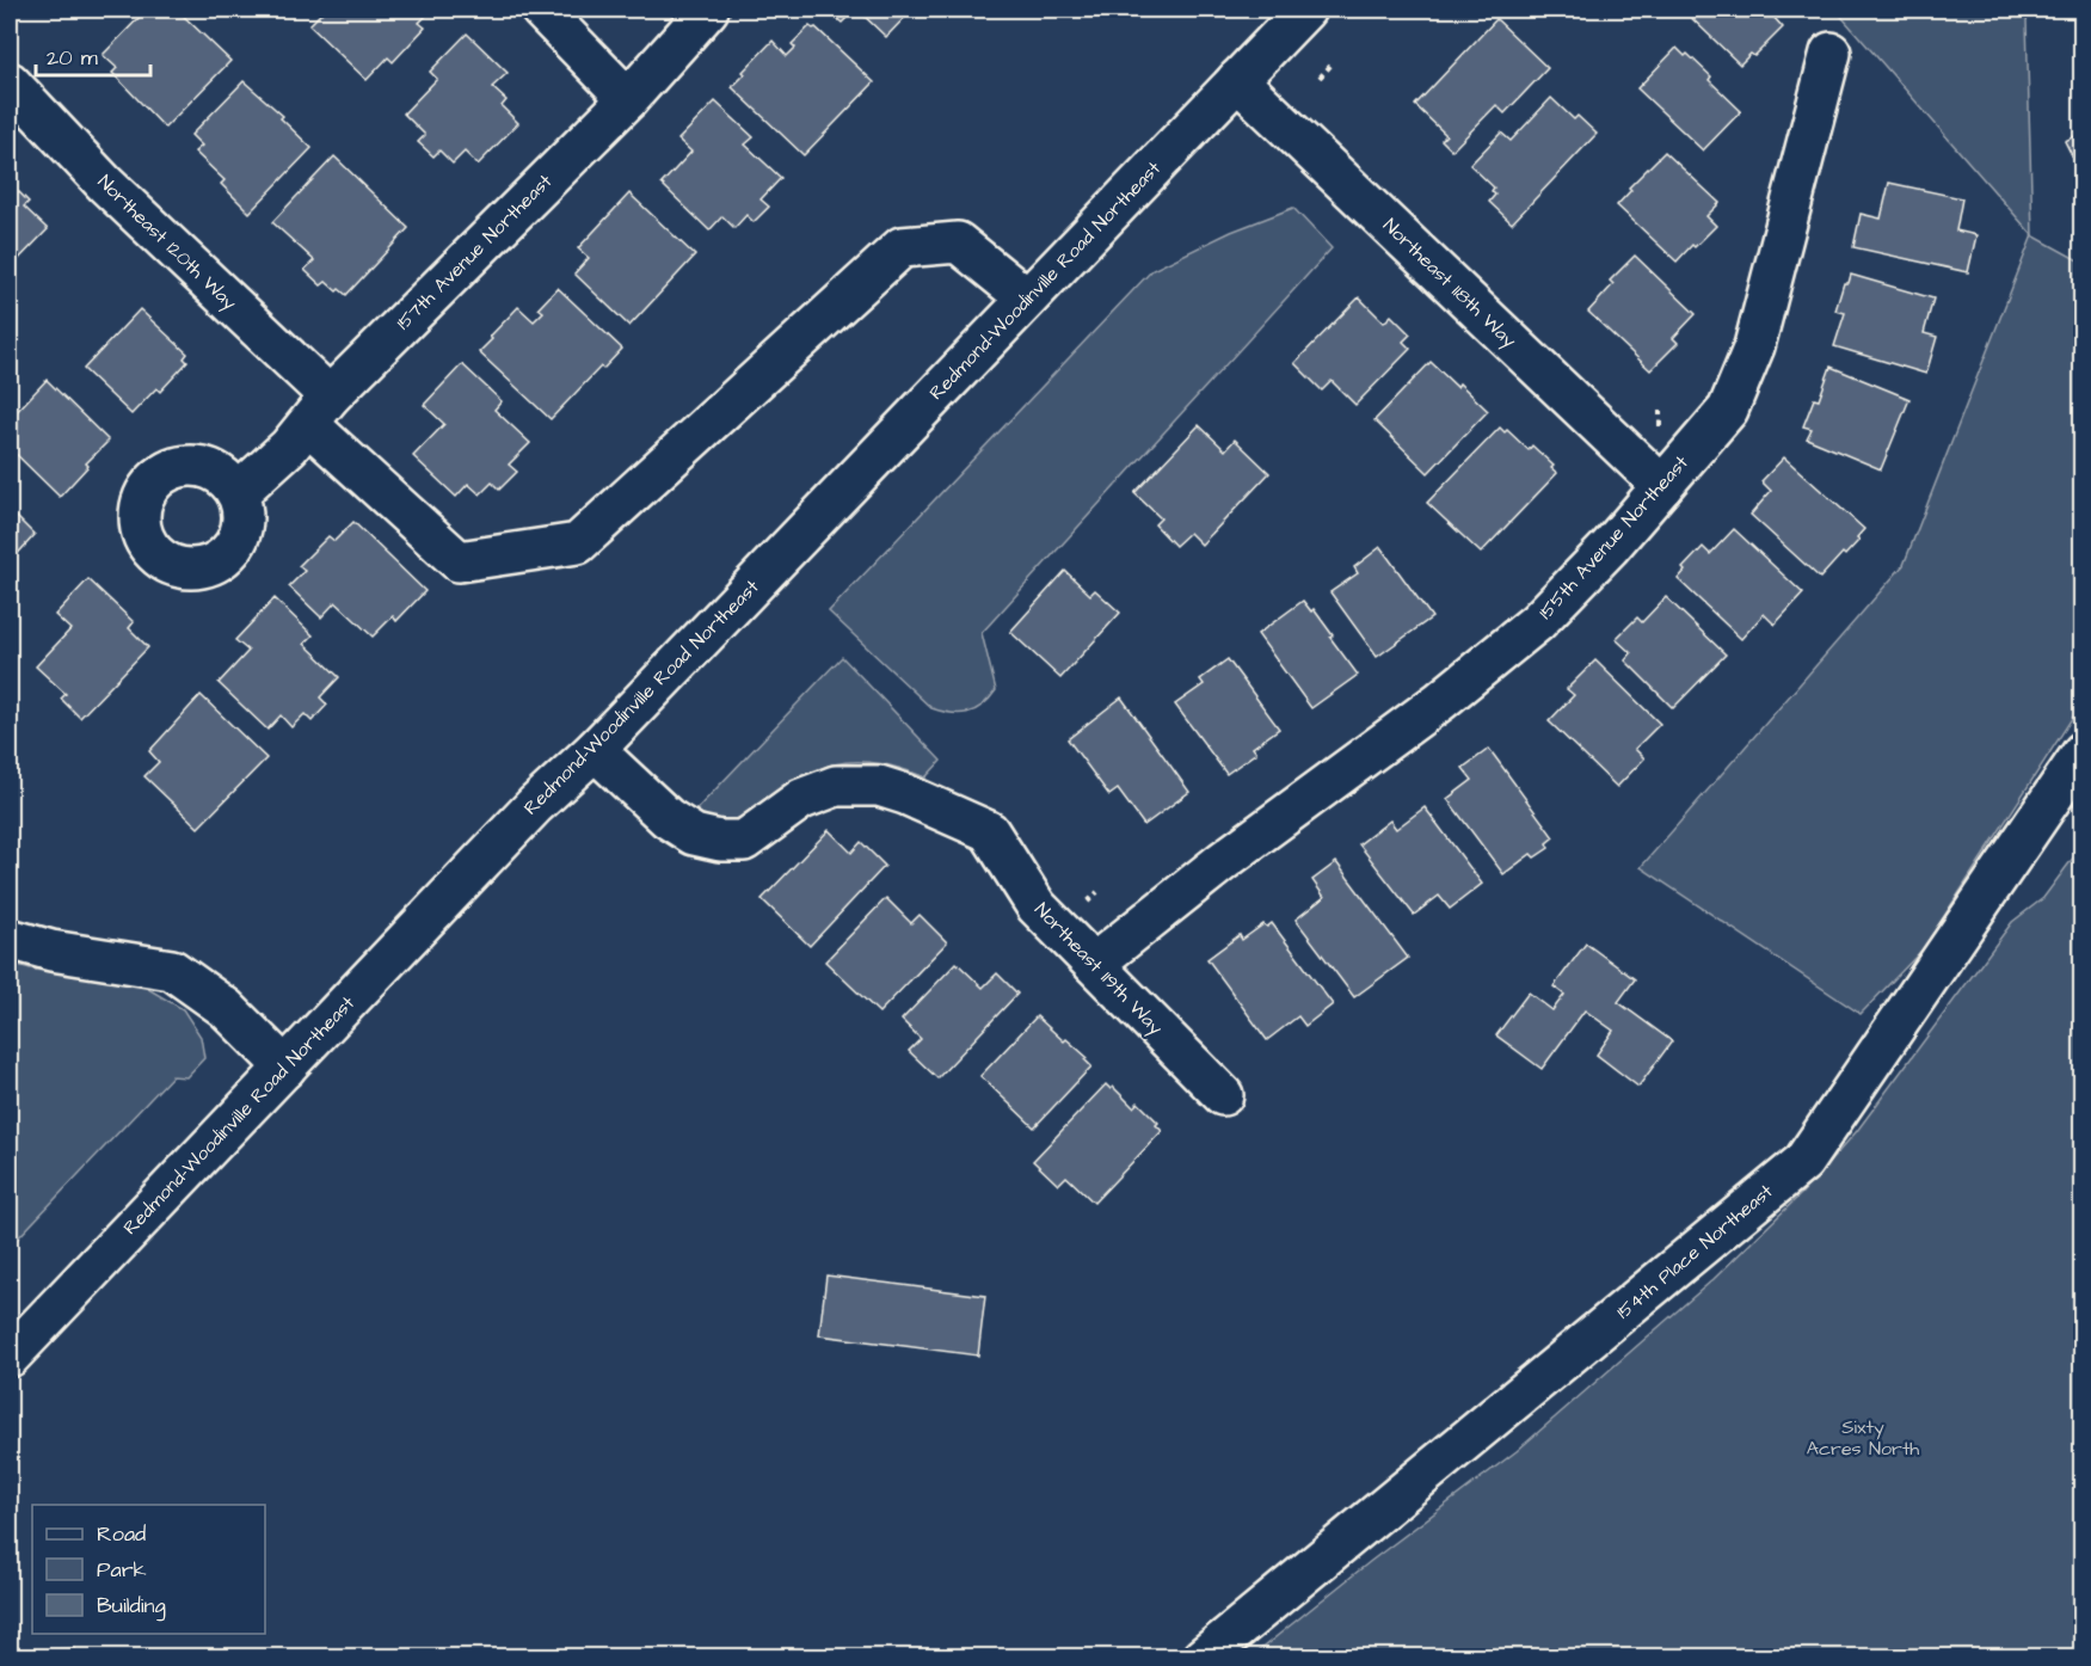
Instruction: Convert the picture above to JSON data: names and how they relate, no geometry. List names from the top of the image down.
{
  "streets": {
    "street": [
      "Northeast 120th Way",
      "157th Avenue Northeast",
      "Redmond-Woodinville Road Northeast",
      "Northeast 118th Way",
      "155th Avenue Northeast",
      "Northeast 119th Way",
      "154th Place Northeast"
    ]
  },
  "crossings": [
    ["Northeast 120th Way", "157th Avenue Northeast"],
    ["Northeast 120th Way", "Redmond-Woodinville Road Northeast"],
    ["Redmond-Woodinville Road Northeast", "Northeast 118th Way"],
    ["Redmond-Woodinville Road Northeast", "Northeast 119th Way"],
    ["Northeast 118th Way", "155th Avenue Northeast"],
    ["155th Avenue Northeast", "Northeast 119th Way"]
  ],
  "parks": ["Sixty Acres North"],
  "legend": ["Road", "Park", "Building"],
  "scale_bar": "20 m"
}
